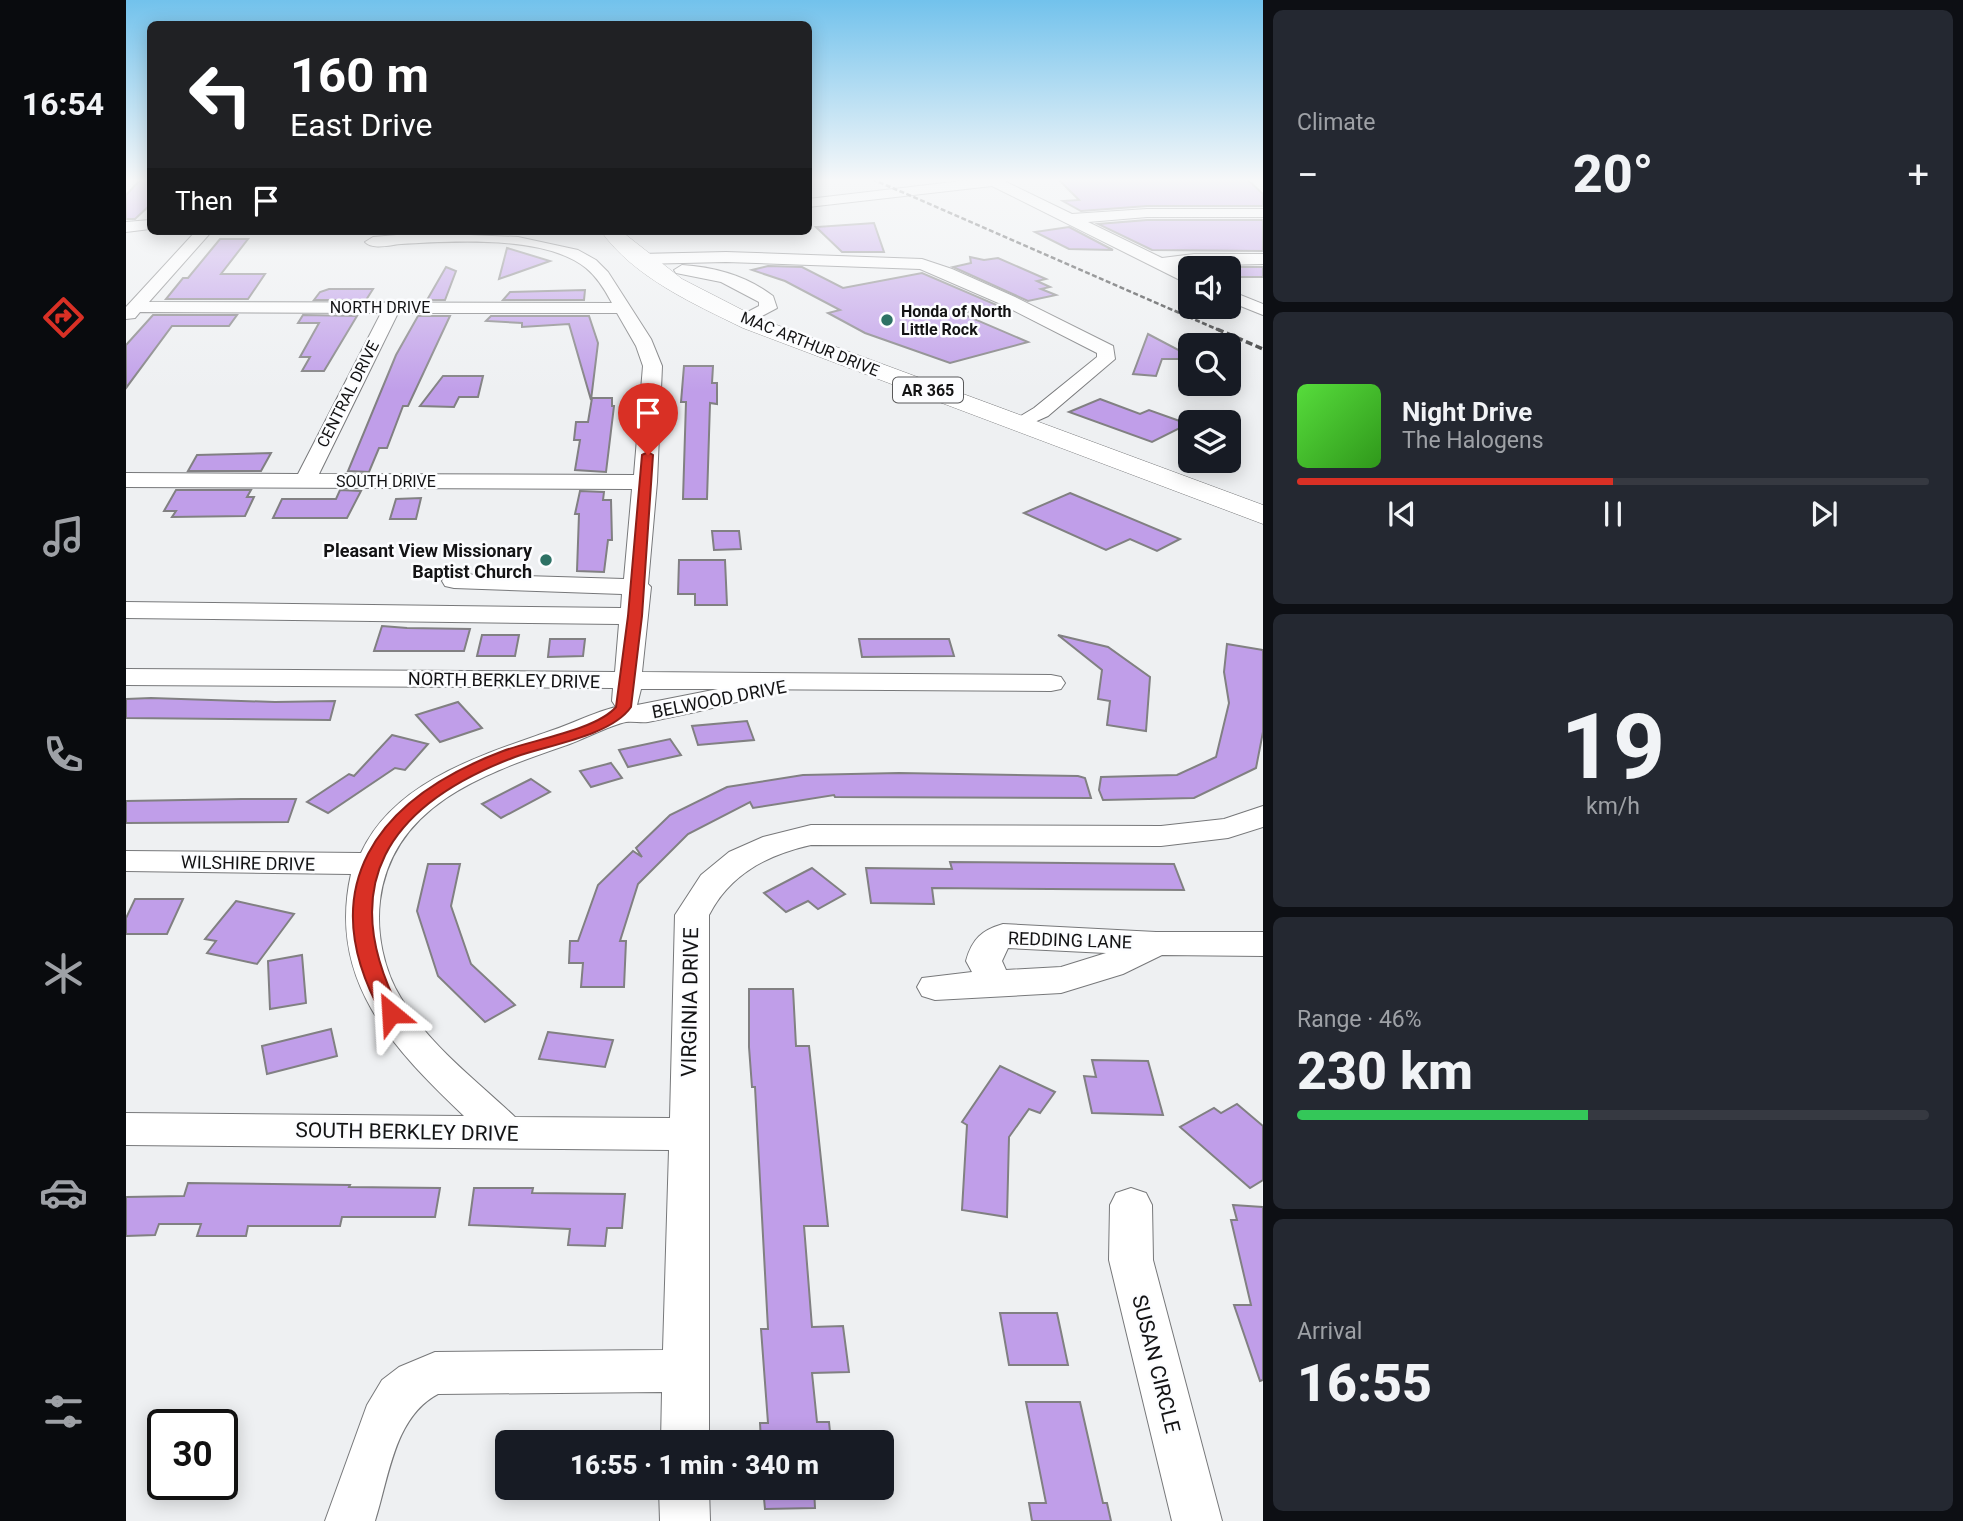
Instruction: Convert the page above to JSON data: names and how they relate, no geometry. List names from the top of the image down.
{
  "streets": {
    "main road": ["MAC ARTHUR DRIVE", "AR 365"],
    "street": [
      "NORTH DRIVE",
      "CENTRAL DRIVE",
      "SOUTH DRIVE",
      "NORTH BERKLEY DRIVE",
      "BELWOOD DRIVE",
      "WILSHIRE DRIVE",
      "REDDING LANE",
      "VIRGINIA DRIVE",
      "SOUTH BERKLEY DRIVE",
      "SUSAN CIRCLE"
    ]
  },
  "crossings": [
    ["NORTH DRIVE", "CENTRAL DRIVE"],
    ["NORTH DRIVE", "BELWOOD DRIVE"],
    ["CENTRAL DRIVE", "SOUTH DRIVE"],
    ["SOUTH DRIVE", "BELWOOD DRIVE"],
    ["NORTH BERKLEY DRIVE", "BELWOOD DRIVE"],
    ["BELWOOD DRIVE", "WILSHIRE DRIVE"],
    ["BELWOOD DRIVE", "SOUTH BERKLEY DRIVE"],
    ["VIRGINIA DRIVE", "SOUTH BERKLEY DRIVE"]
  ],
  "places": ["Honda of North Little Rock", "Pleasant View Missionary Baptist Church"],
  "page": {
    "tabs": "16:54",
    "tile": [
      "Climate",
      ["19", "km/h"],
      ["Range · 46%", "230 km"],
      ["Arrival", "16:55"]
    ],
    "turn": ["160 m", "East Drive"],
    "heat": ["−", "20°", "+"],
    "then": "Then",
    "song": ["Night Drive", "The Halogens"],
    "limit": "30",
    "trip": "16:55 · 1 min · 340 m"
  }
}
